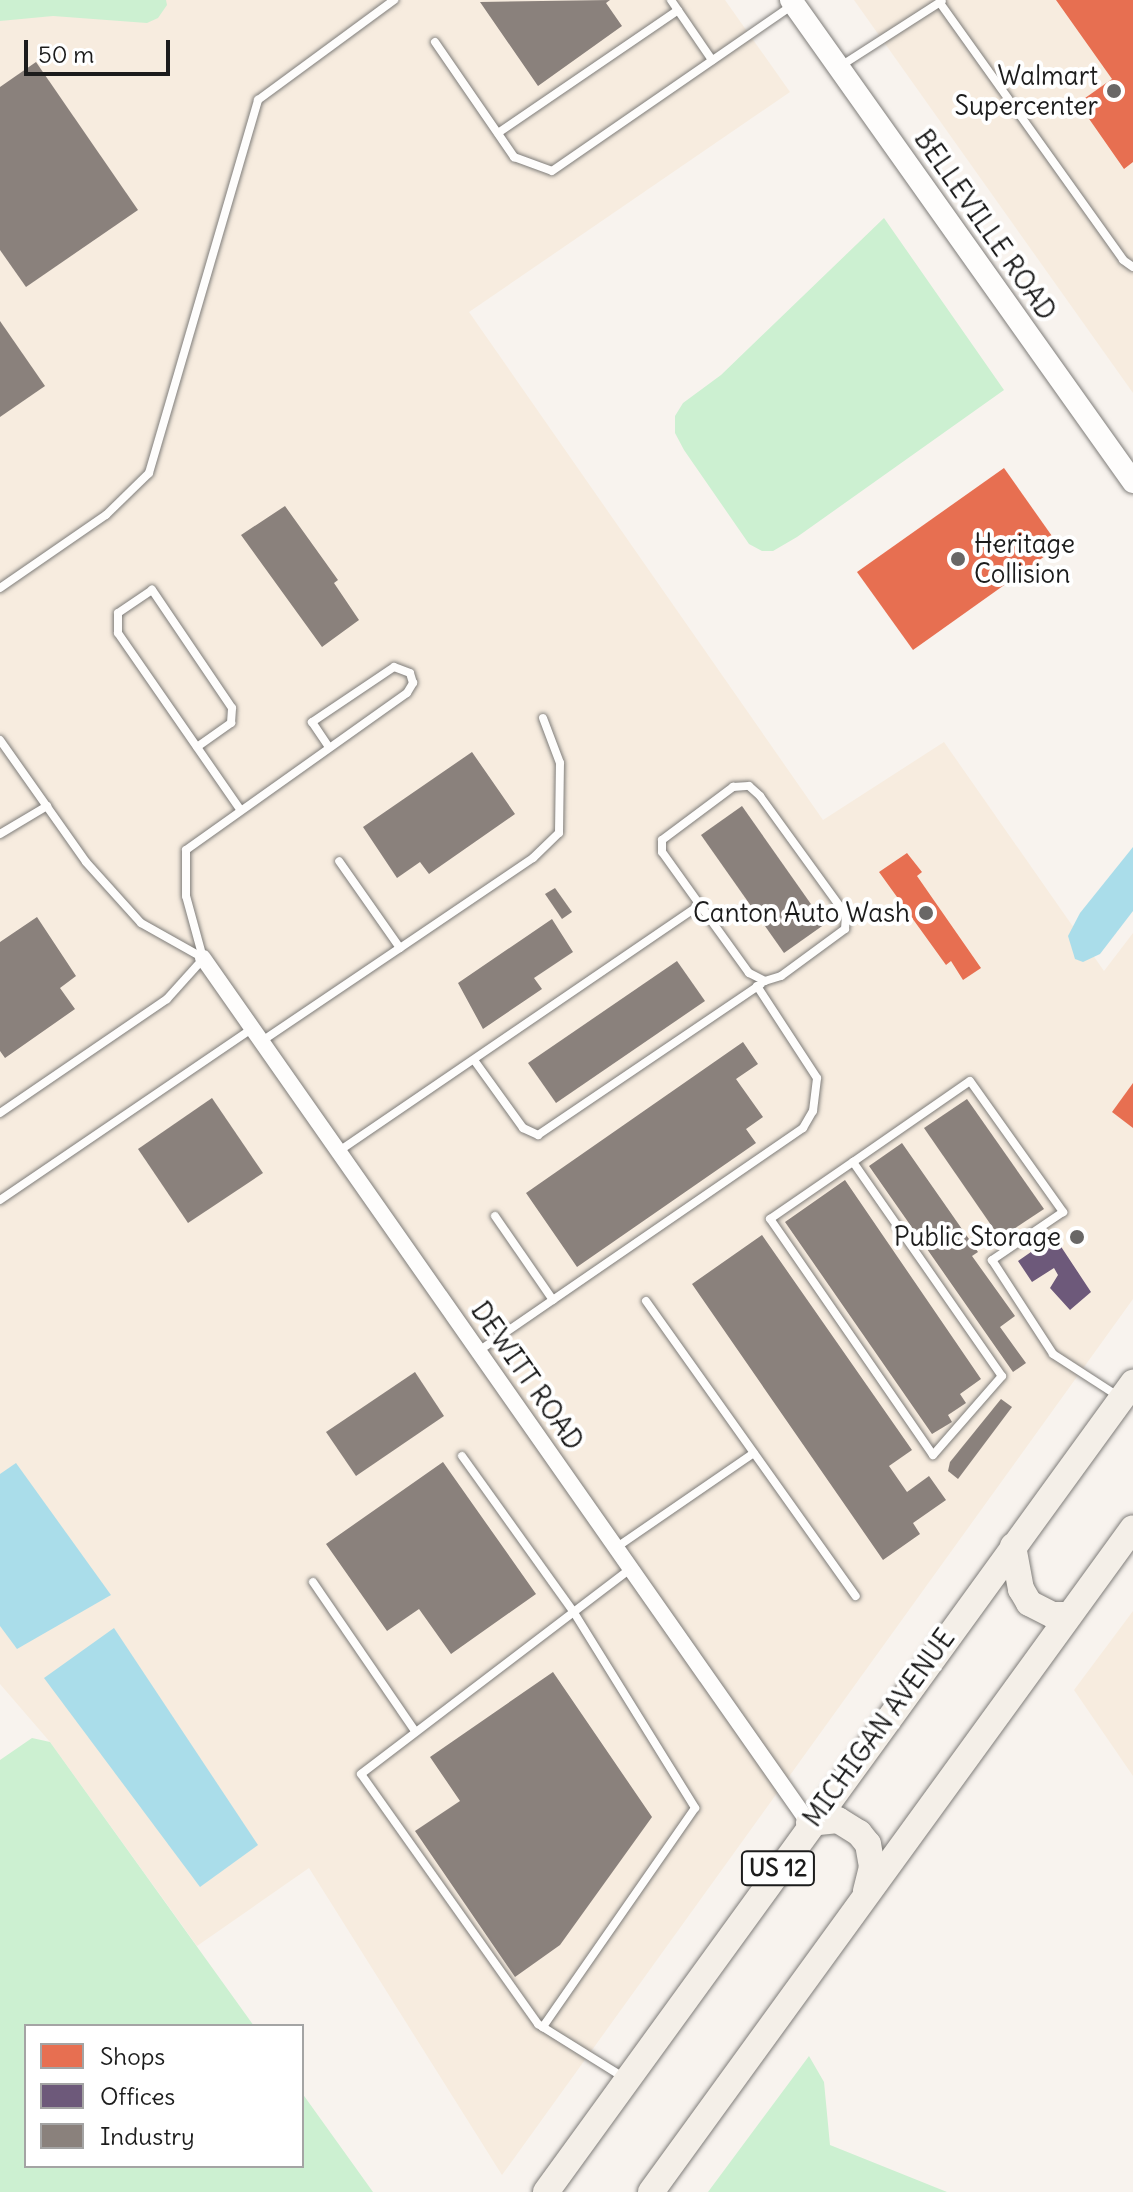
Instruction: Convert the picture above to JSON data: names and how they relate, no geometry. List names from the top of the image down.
{
  "streets": {
    "main road": ["BELLEVILLE ROAD", "MICHIGAN AVENUE", "US 12"],
    "street": ["DEWITT ROAD"]
  },
  "crossings": [
    ["DEWITT ROAD", "MICHIGAN AVENUE"]
  ],
  "places": [
    "Walmart Supercenter",
    "Heritage Collision",
    "Canton Auto Wash",
    "Public Storage"
  ],
  "legend": ["Shops", "Offices", "Industry"],
  "scale_bar": "50 m"
}
